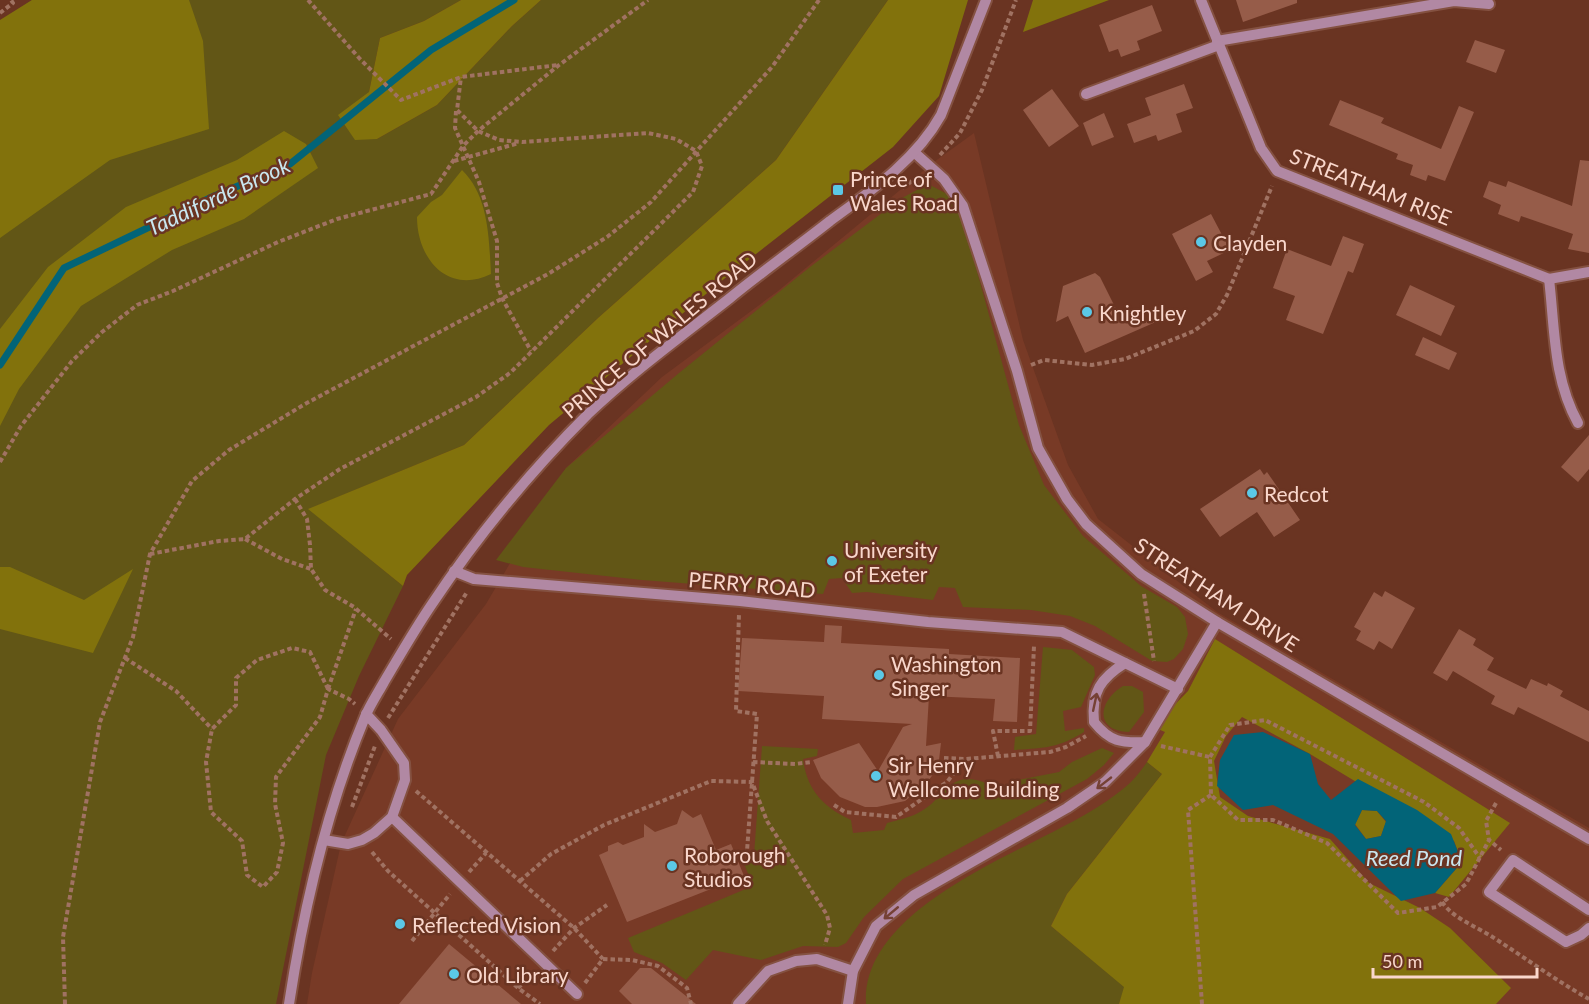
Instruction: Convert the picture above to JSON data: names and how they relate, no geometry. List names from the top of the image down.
{
  "streets": {
    "street": [
      "STREATHAM RISE",
      "PRINCE OF WALES ROAD",
      "PERRY ROAD",
      "STREATHAM DRIVE"
    ]
  },
  "crossings": [
    ["PRINCE OF WALES ROAD", "PERRY ROAD"],
    ["PRINCE OF WALES ROAD", "STREATHAM DRIVE"]
  ],
  "water": ["Taddiforde Brook", "Reed Pond"],
  "places": {
    "transit": ["Prince of Wales Road"],
    "other": [
      "Clayden",
      "Knightley",
      "Redcot",
      "University of Exeter",
      "Washington Singer",
      "Sir Henry Wellcome Building",
      "Roborough Studios",
      "Reflected Vision",
      "Old Library"
    ]
  },
  "scale_bar": "50 m"
}
